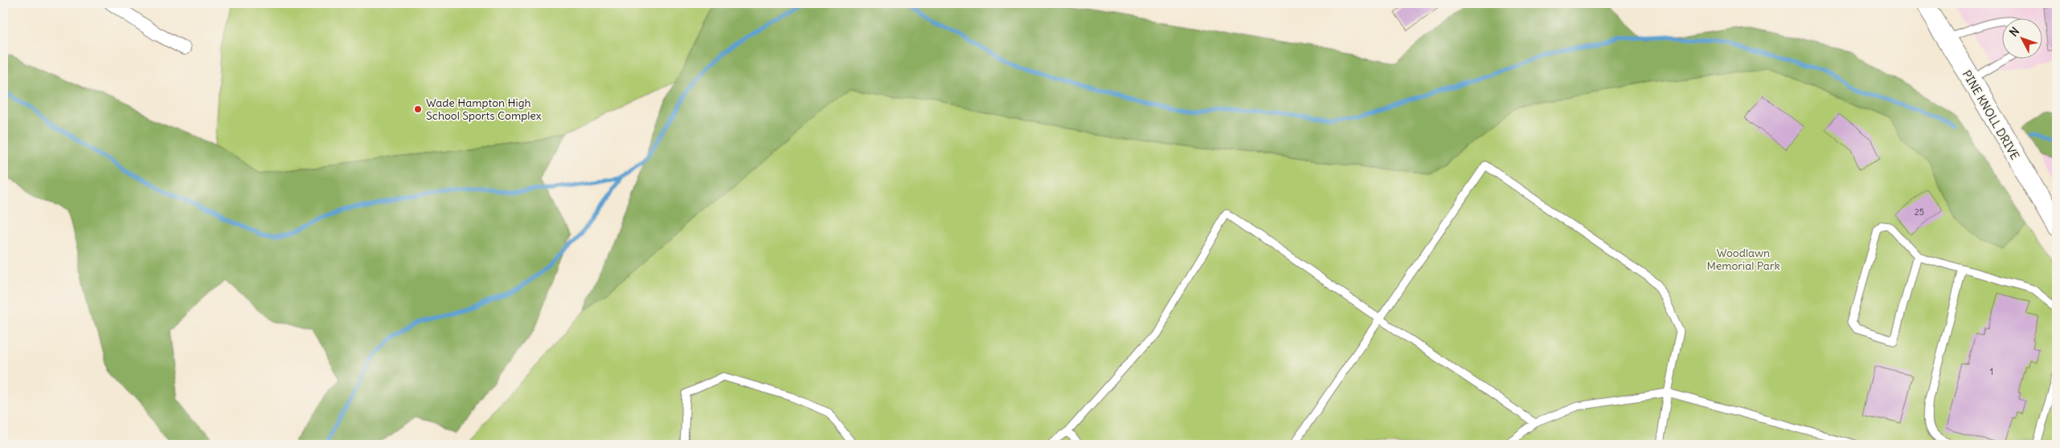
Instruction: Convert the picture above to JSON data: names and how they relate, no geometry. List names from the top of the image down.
{
  "streets": {
    "street": ["PINE KNOLL DRIVE"]
  },
  "parks": ["Woodlawn Memorial Park"],
  "places": ["Wade Hampton High School Sports Complex"],
  "house_numbers": ["25", "1"],
  "north": "top left"
}
